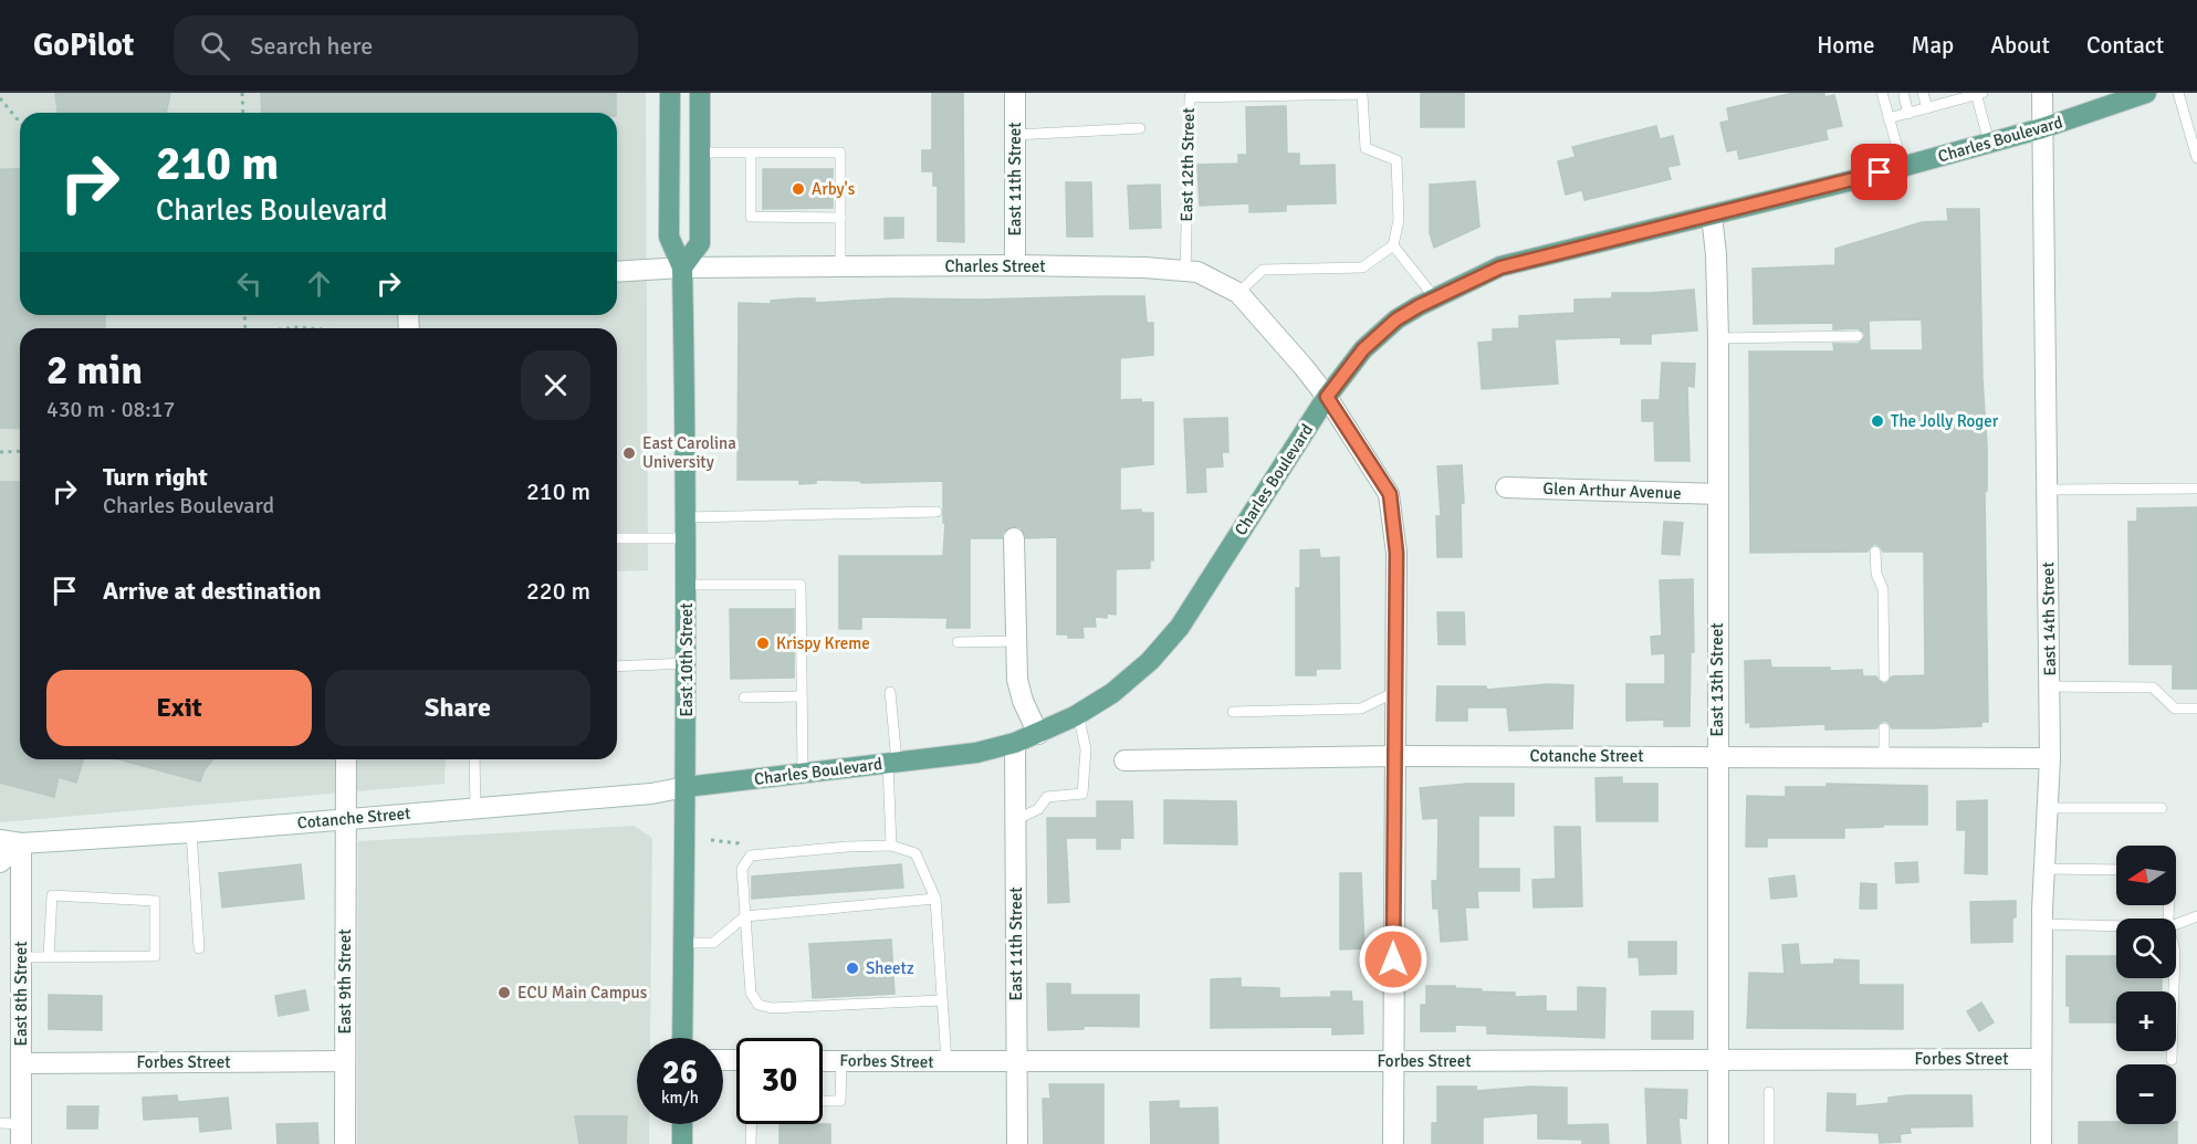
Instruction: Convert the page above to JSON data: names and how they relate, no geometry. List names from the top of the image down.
{
  "streets": {
    "main road": ["Charles Boulevard", "East 10th Street"],
    "street": [
      "East 11th Street",
      "Charles Street",
      "Glen Arthur Avenue",
      "East 14th Street",
      "East 13th Street",
      "Cotanche Street",
      "East 9th Street",
      "East 8th Street",
      "Forbes Street"
    ],
    "lane": ["East 12th Street"]
  },
  "crossings": [
    ["Charles Boulevard", "East 11th Street"],
    ["Charles Boulevard", "Charles Street"],
    ["Charles Boulevard", "East 14th Street"],
    ["Charles Boulevard", "East 10th Street"],
    ["Charles Boulevard", "East 13th Street"],
    ["Charles Boulevard", "Cotanche Street"],
    ["East 12th Street", "Charles Street"],
    ["East 11th Street", "Charles Street"],
    ["East 11th Street", "Forbes Street"],
    ["Charles Street", "East 10th Street"],
    ["Glen Arthur Avenue", "East 13th Street"],
    ["East 14th Street", "Cotanche Street"],
    ["East 14th Street", "Forbes Street"],
    ["East 10th Street", "Cotanche Street"],
    ["East 13th Street", "Cotanche Street"],
    ["East 13th Street", "Forbes Street"],
    ["Cotanche Street", "East 9th Street"],
    ["Cotanche Street", "East 8th Street"],
    ["East 9th Street", "Forbes Street"],
    ["East 8th Street", "Forbes Street"]
  ],
  "places": [
    "Arby's",
    "The Jolly Roger",
    "East Carolina University",
    "Krispy Kreme",
    "Sheetz",
    "ECU Main Campus"
  ],
  "north": "left",
  "page": {
    "header": "GoPilot",
    "search": "Search here",
    "nav": [
      "Home",
      "Map",
      "About",
      "Contact"
    ],
    "turn": ["210 m", "Charles Boulevard"],
    "heading": ["2 min", "430 m · 08:17"],
    "list": [
      {
        "name": "Turn right",
        "note": "Charles Boulevard",
        "value": "210 m"
      },
      {
        "name": "Arrive at destination",
        "value": "220 m"
      }
    ],
    "buttons": ["Exit", "Share"],
    "map_buttons": ["+", "−"],
    "speed": "26 km/h",
    "limit": "30"
  }
}
